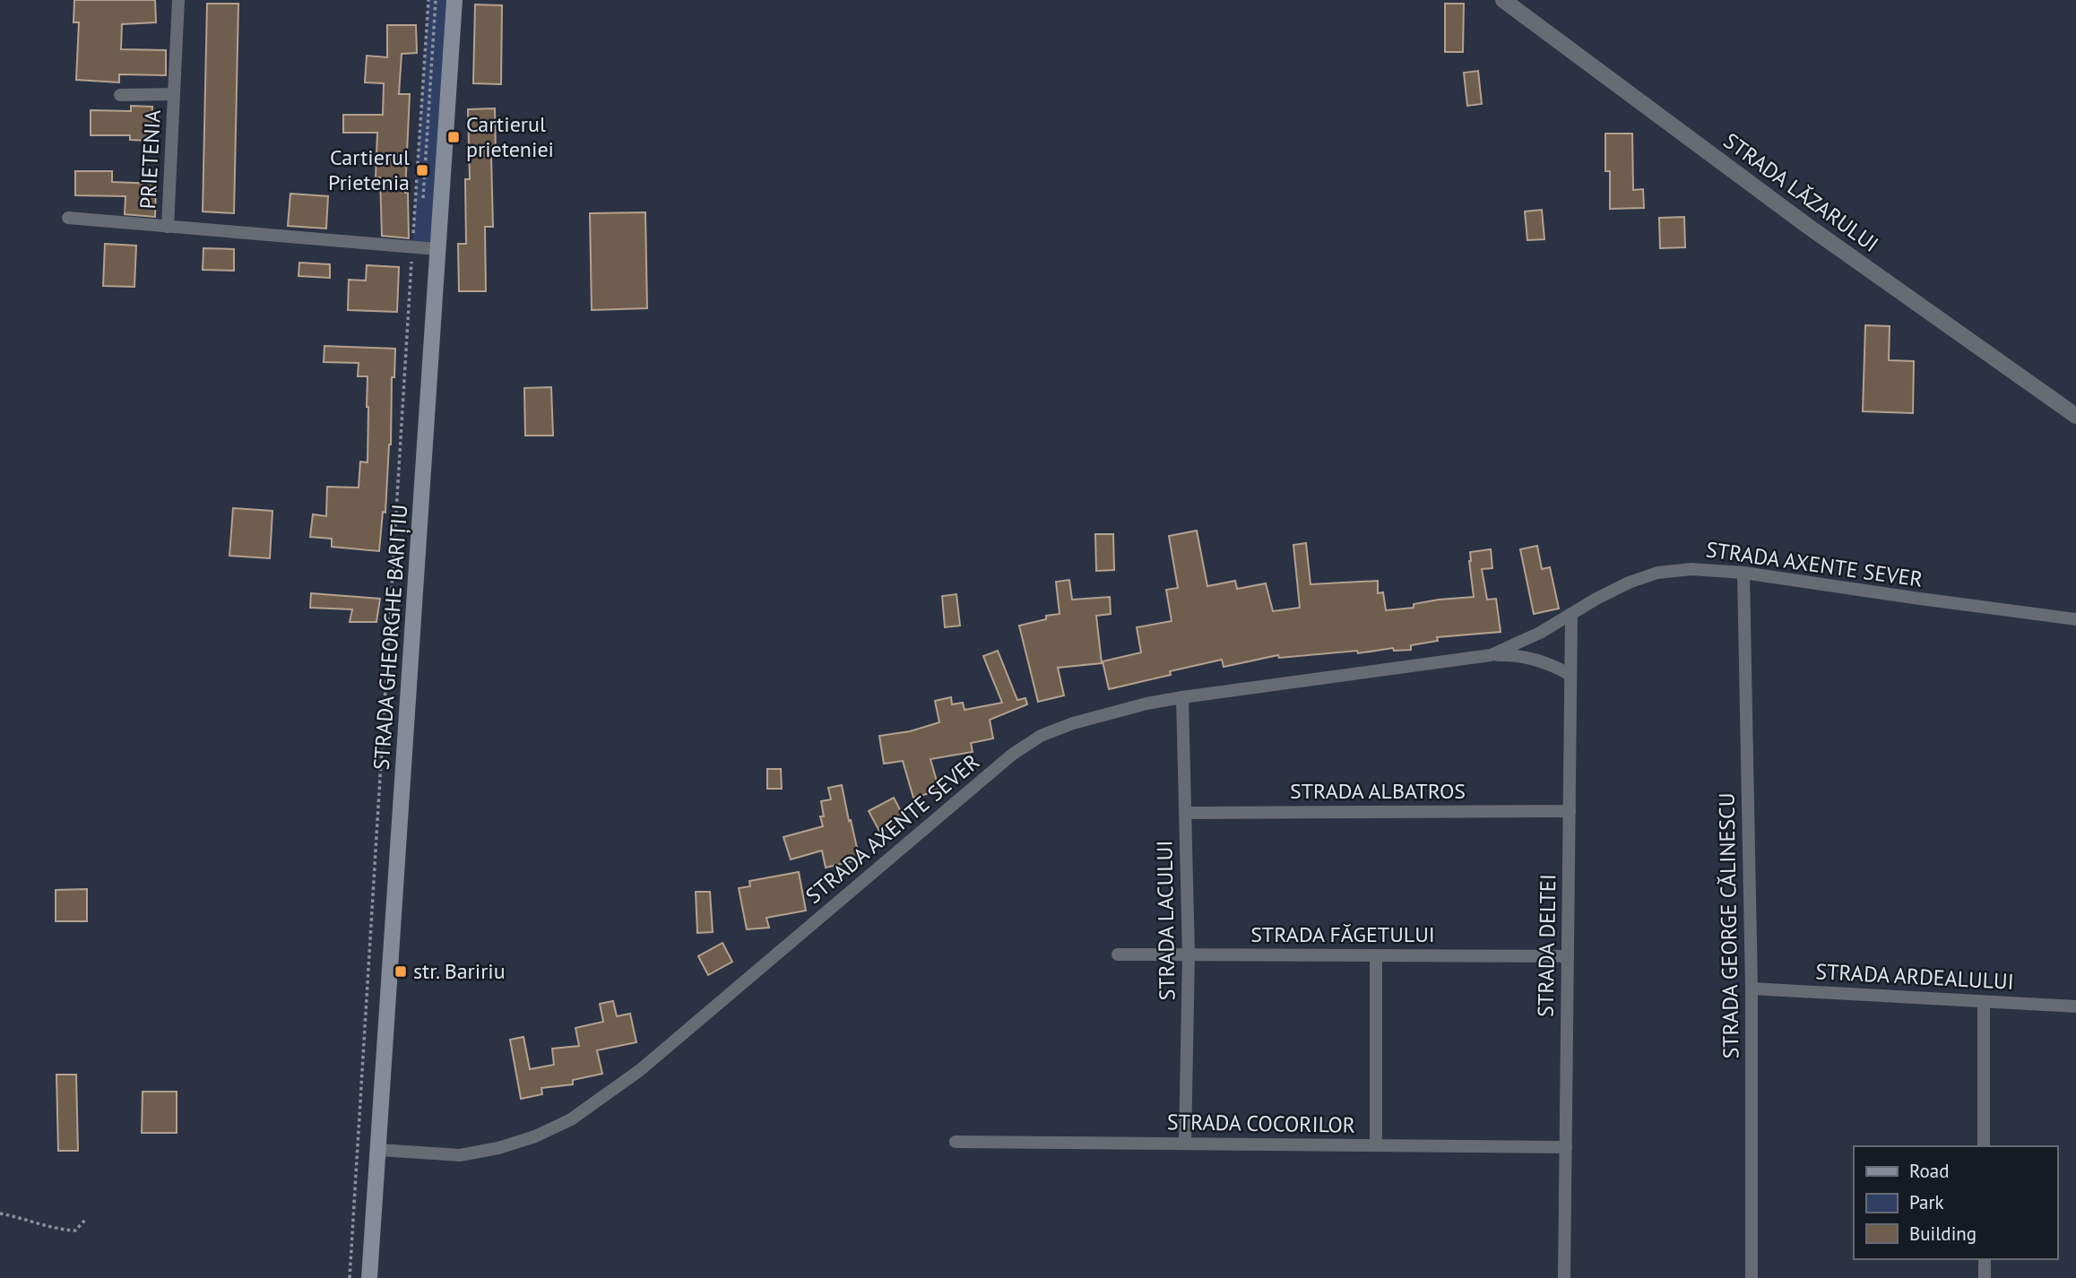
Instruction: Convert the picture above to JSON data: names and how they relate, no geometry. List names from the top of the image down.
{
  "streets": {
    "main road": ["STRADA GHEORGHE BARIȚIU"],
    "street": [
      "PRIETENIA",
      "STRADA LĂZARULUI",
      "STRADA AXENTE SEVER",
      "STRADA ALBATROS",
      "STRADA LACULUI",
      "STRADA GEORGE CĂLINESCU",
      "STRADA FĂGETULUI",
      "STRADA DELTEI",
      "STRADA ARDEALULUI",
      "STRADA COCORILOR"
    ]
  },
  "crossings": [
    ["STRADA AXENTE SEVER", "STRADA GHEORGHE BARIȚIU"],
    ["STRADA AXENTE SEVER", "STRADA LACULUI"],
    ["STRADA AXENTE SEVER", "STRADA GEORGE CĂLINESCU"],
    ["STRADA AXENTE SEVER", "STRADA DELTEI"],
    ["STRADA ALBATROS", "STRADA LACULUI"],
    ["STRADA ALBATROS", "STRADA DELTEI"],
    ["STRADA LACULUI", "STRADA FĂGETULUI"],
    ["STRADA LACULUI", "STRADA COCORILOR"],
    ["STRADA GEORGE CĂLINESCU", "STRADA ARDEALULUI"],
    ["STRADA FĂGETULUI", "STRADA DELTEI"],
    ["STRADA DELTEI", "STRADA COCORILOR"]
  ],
  "places": {
    "transit": ["Cartierul prieteniei", "Cartierul Prietenia", "str. Baririu"]
  },
  "legend": ["Road", "Park", "Building"]
}
